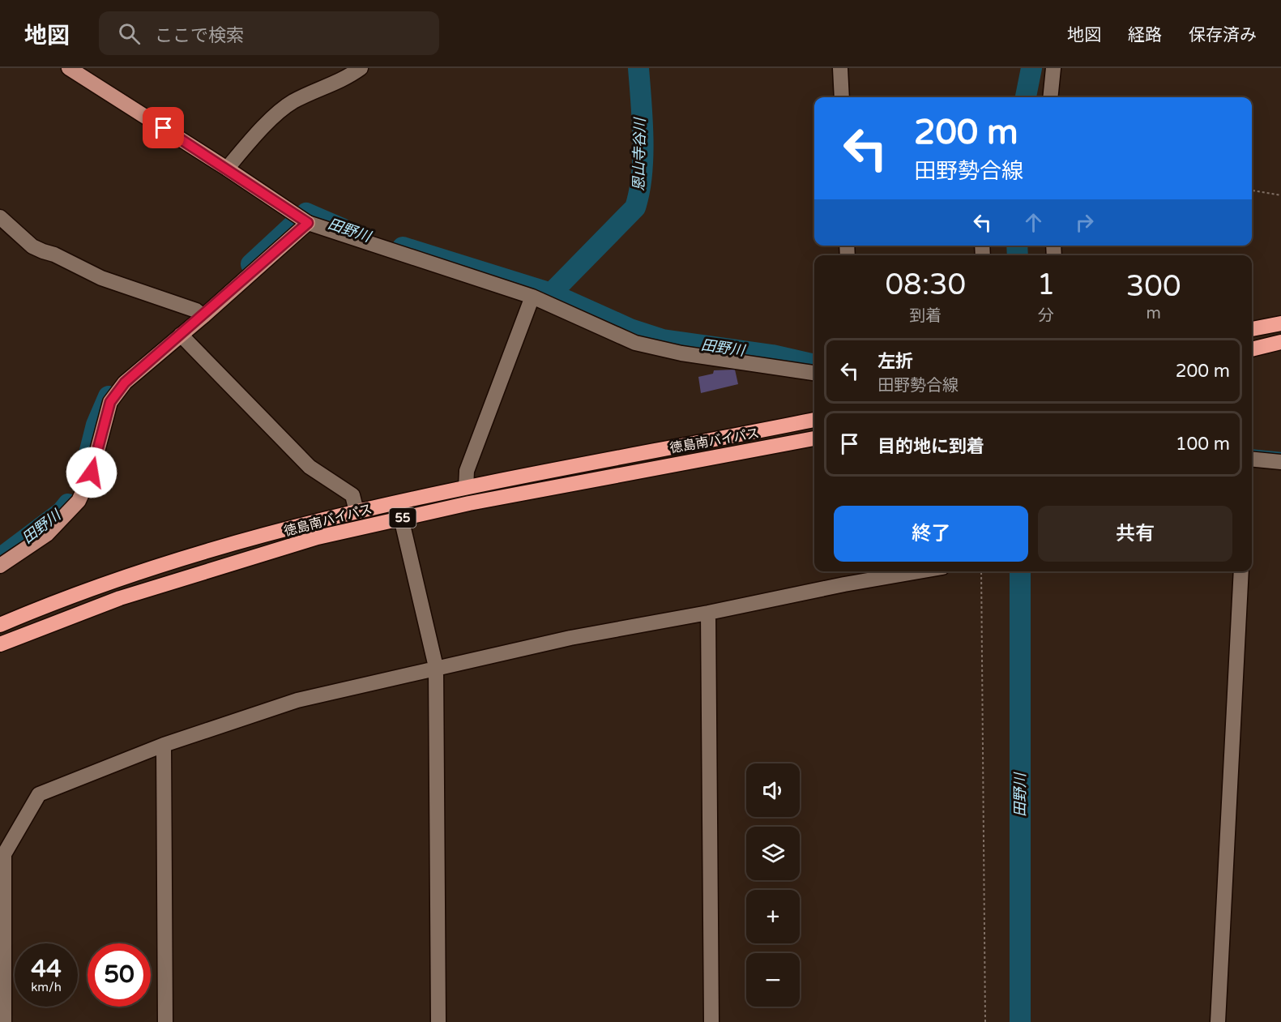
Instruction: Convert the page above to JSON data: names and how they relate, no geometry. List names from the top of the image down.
{
  "streets": {
    "highway": ["徳島南バイパス", "55"]
  },
  "water": ["恩山寺谷川", "田野川"],
  "page": {
    "header": "地図",
    "search": "ここで検索",
    "nav": ["地図", "経路", "保存済み"],
    "turn": ["200 m", "田野勢合線"],
    "eta": [
      "08:30",
      "到着",
      "1",
      "分",
      "300",
      "m"
    ],
    "list": [
      {
        "name": "左折",
        "note": "田野勢合線",
        "value": "200 m"
      },
      {
        "name": "目的地に到着",
        "value": "100 m"
      }
    ],
    "buttons": ["終了", "共有"],
    "map_buttons": ["+", "−"],
    "speed": "44 km/h",
    "limit": "50"
  }
}
